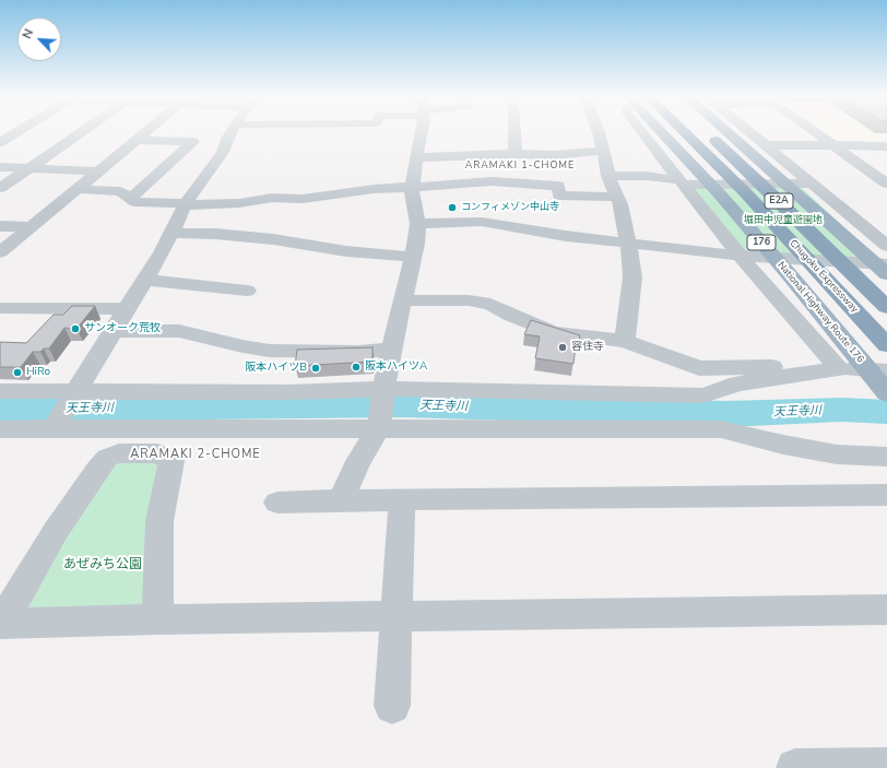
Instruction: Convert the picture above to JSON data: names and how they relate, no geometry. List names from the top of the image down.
{
  "streets": {
    "highway": [
      "E2A",
      "176",
      "Chugoku Expressway",
      "National Highway Route 176"
    ]
  },
  "districts": ["ARAMAKI 1-CHOME", "ARAMAKI 2-CHOME"],
  "water": ["天王寺川"],
  "parks": ["堀田中児童遊園地", "あぜみち公園"],
  "places": [
    "コンフィメゾン中山寺",
    "サンオーク荒牧",
    "容住寺",
    "阪本ハイツA",
    "阪本ハイツB",
    "HiRo"
  ],
  "north": "top left"
}
